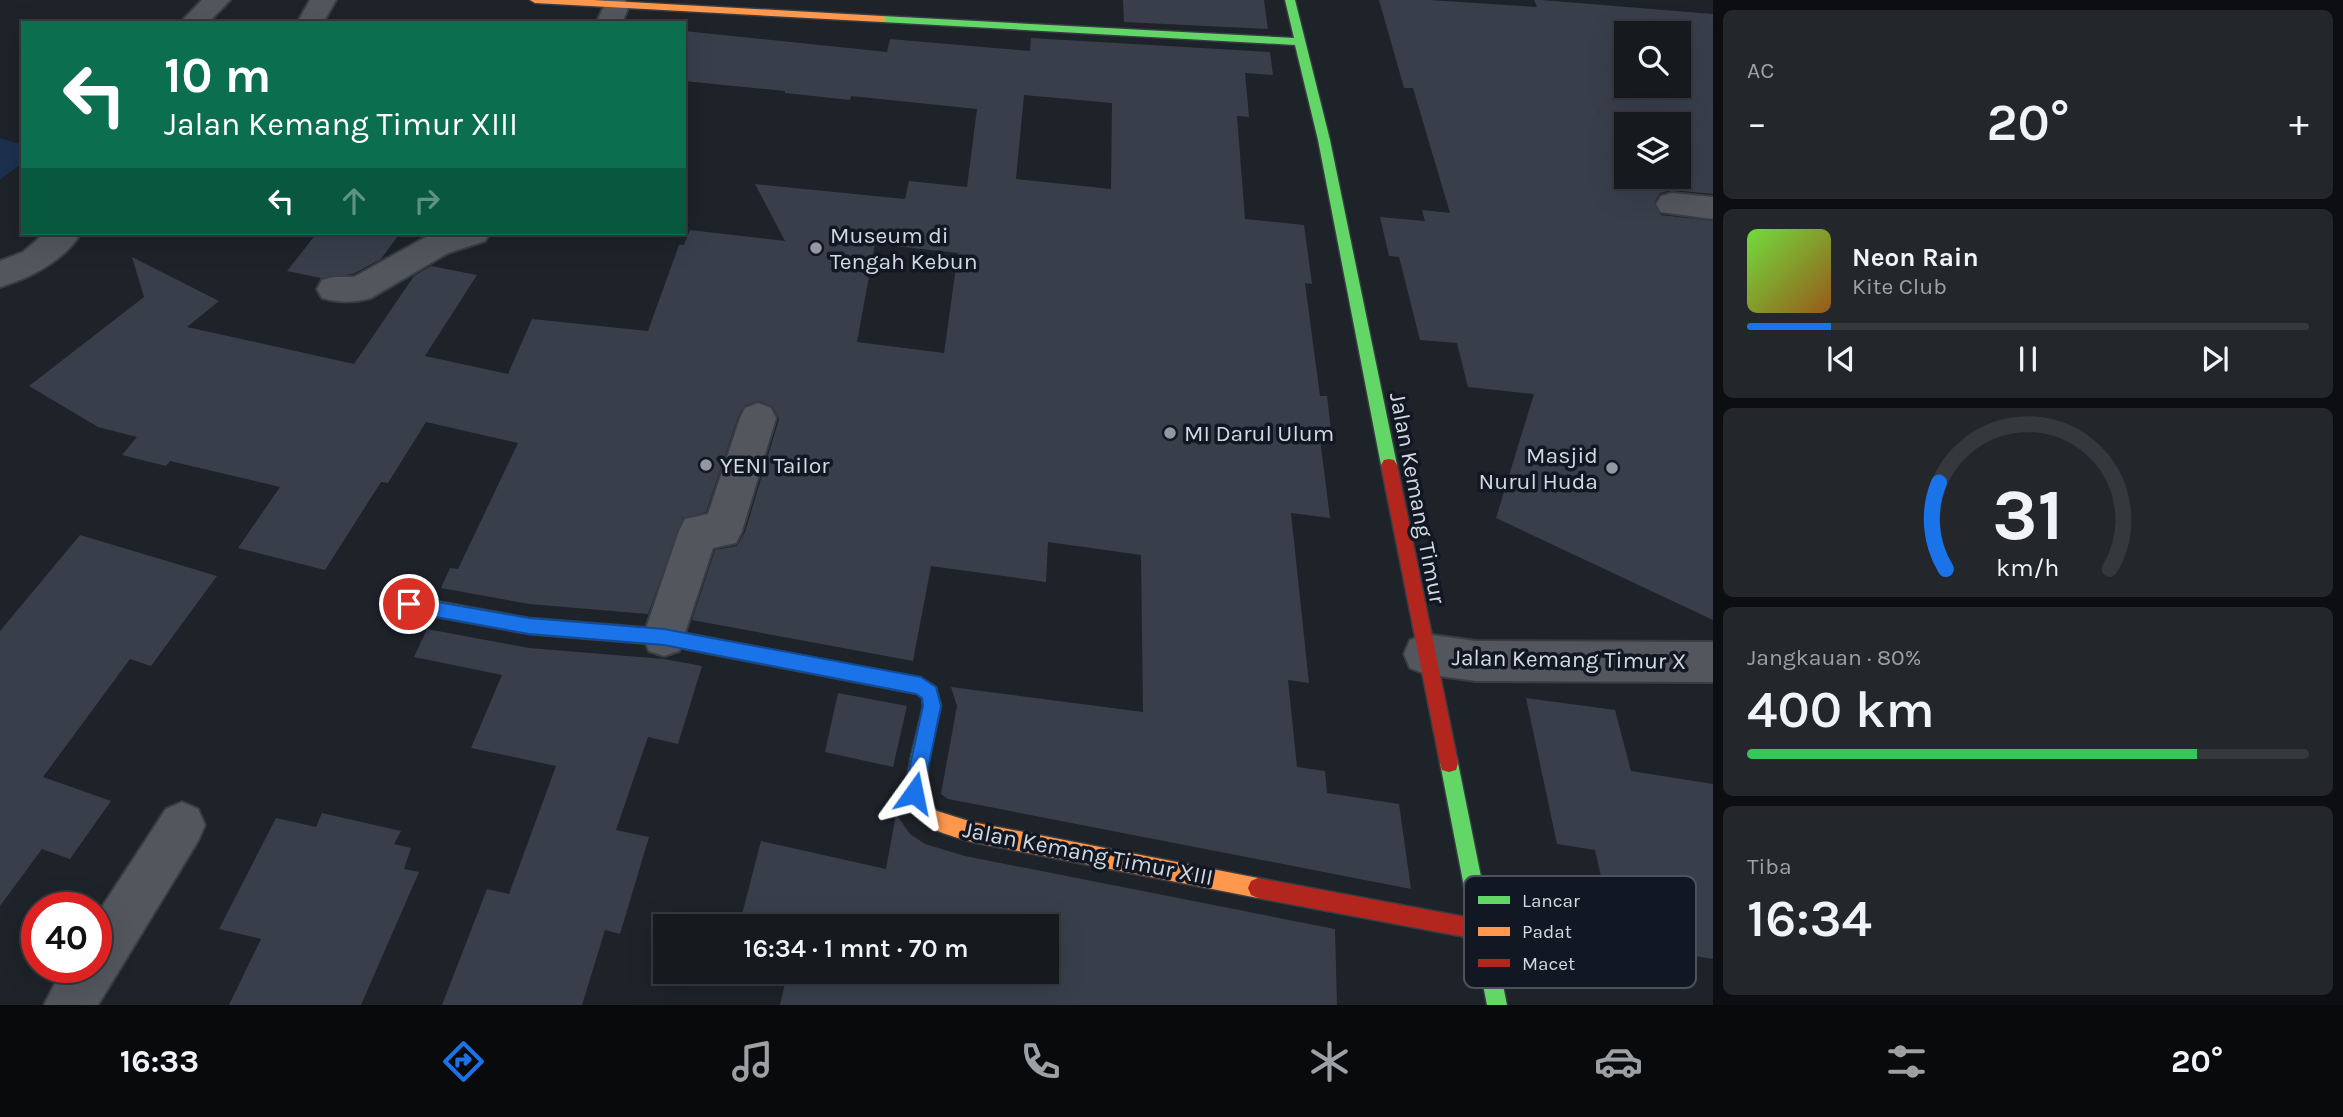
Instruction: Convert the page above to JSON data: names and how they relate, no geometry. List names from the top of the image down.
{
  "streets": {
    "street": ["Jalan Kemang Timur", "Jalan Kemang Timur X", "Jalan Kemang Timur XIII"]
  },
  "crossings": [
    ["Jalan Kemang Timur", "Jalan Kemang Timur X"]
  ],
  "places": [
    "Museum di Tengah Kebun",
    "MI Darul Ulum",
    "YENI Tailor",
    "Masjid Nurul Huda"
  ],
  "legend": ["Lancar", "Padat", "Macet"],
  "page": {
    "tile": [
      "AC",
      ["Jangkauan · 80%", "400 km"],
      ["Tiba", "16:34"]
    ],
    "turn": ["10 m", "Jalan Kemang Timur XIII"],
    "heat": ["−", "20°", "+"],
    "song": ["Neon Rain", "Kite Club"],
    "limit": "40",
    "trip": "16:34 · 1 mnt · 70 m",
    "tabs": ["16:33", "20°"],
    "gauge": ["31", "km/h"]
  }
}
